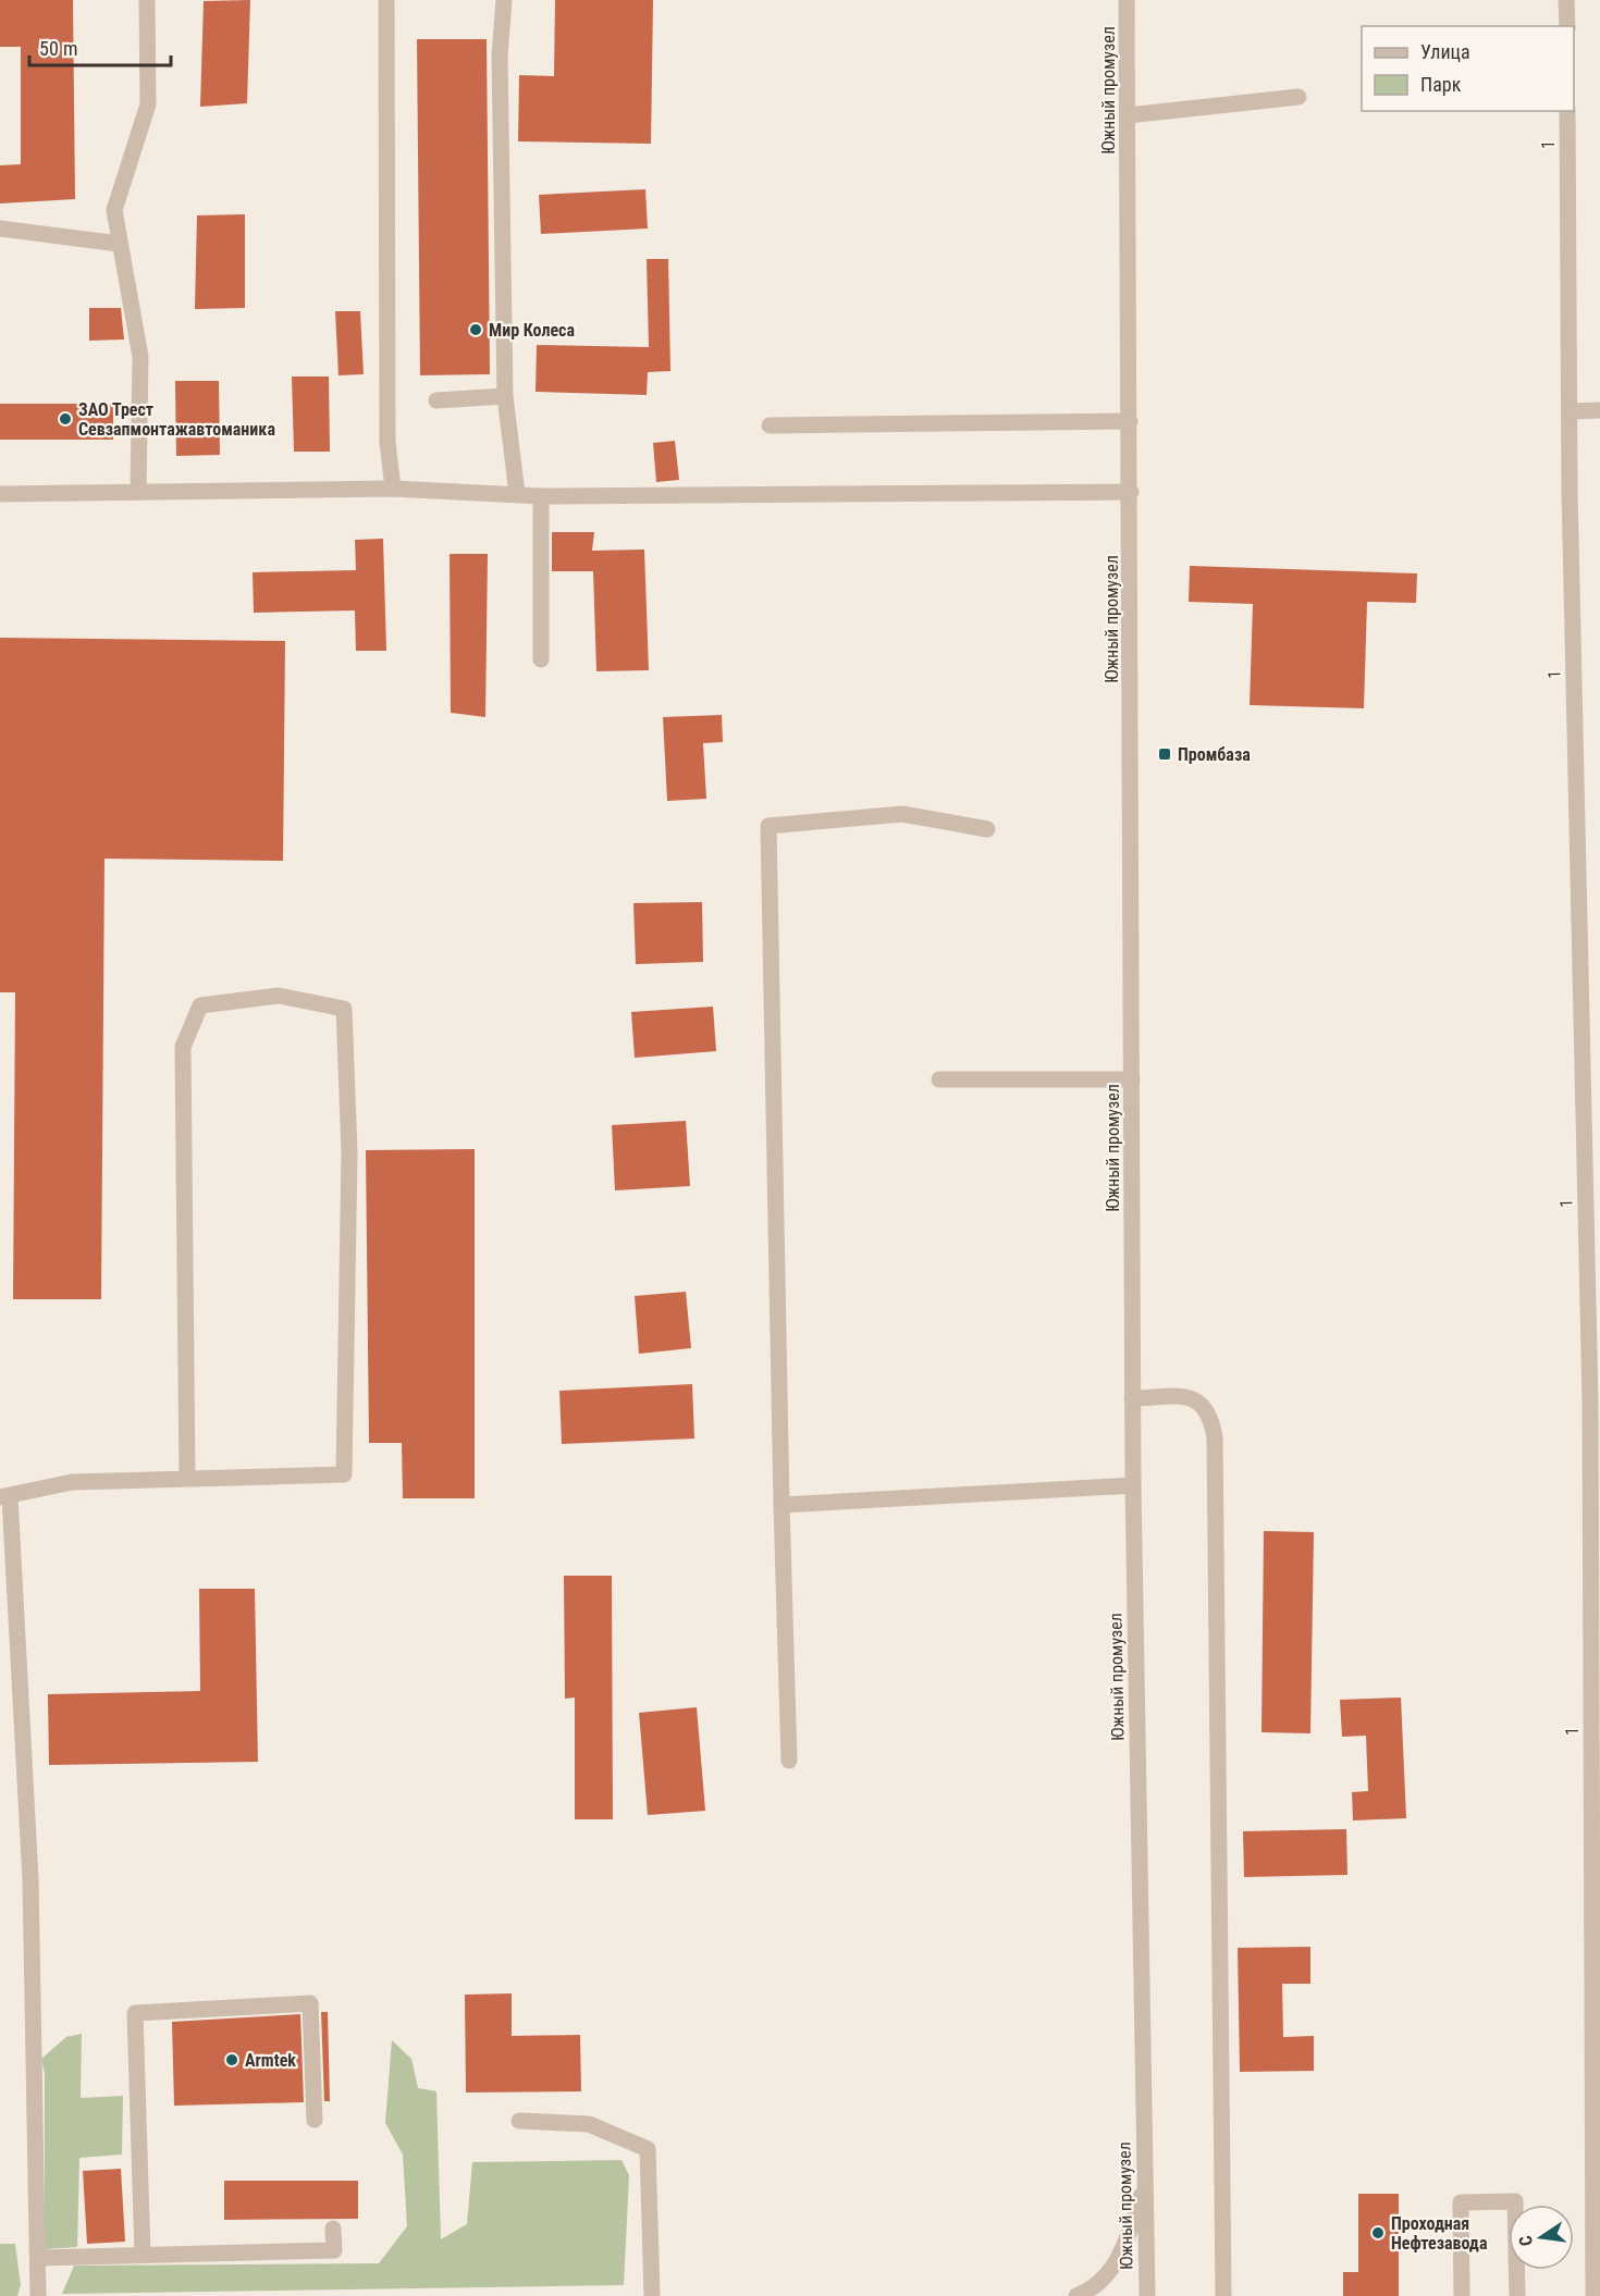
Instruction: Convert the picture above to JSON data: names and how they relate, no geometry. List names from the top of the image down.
{
  "streets": {
    "street": ["Южный промузел", "1"]
  },
  "places": {
    "other": [
      "Мир Колеса",
      "ЗАО Трест Севзапмонтажавтоманика",
      "Armtek",
      "Проходная Нефтезавода"
    ],
    "transit": ["Промбаза"]
  },
  "legend": ["Улица", "Парк"],
  "scale_bar": "50 m",
  "north": "left"
}
